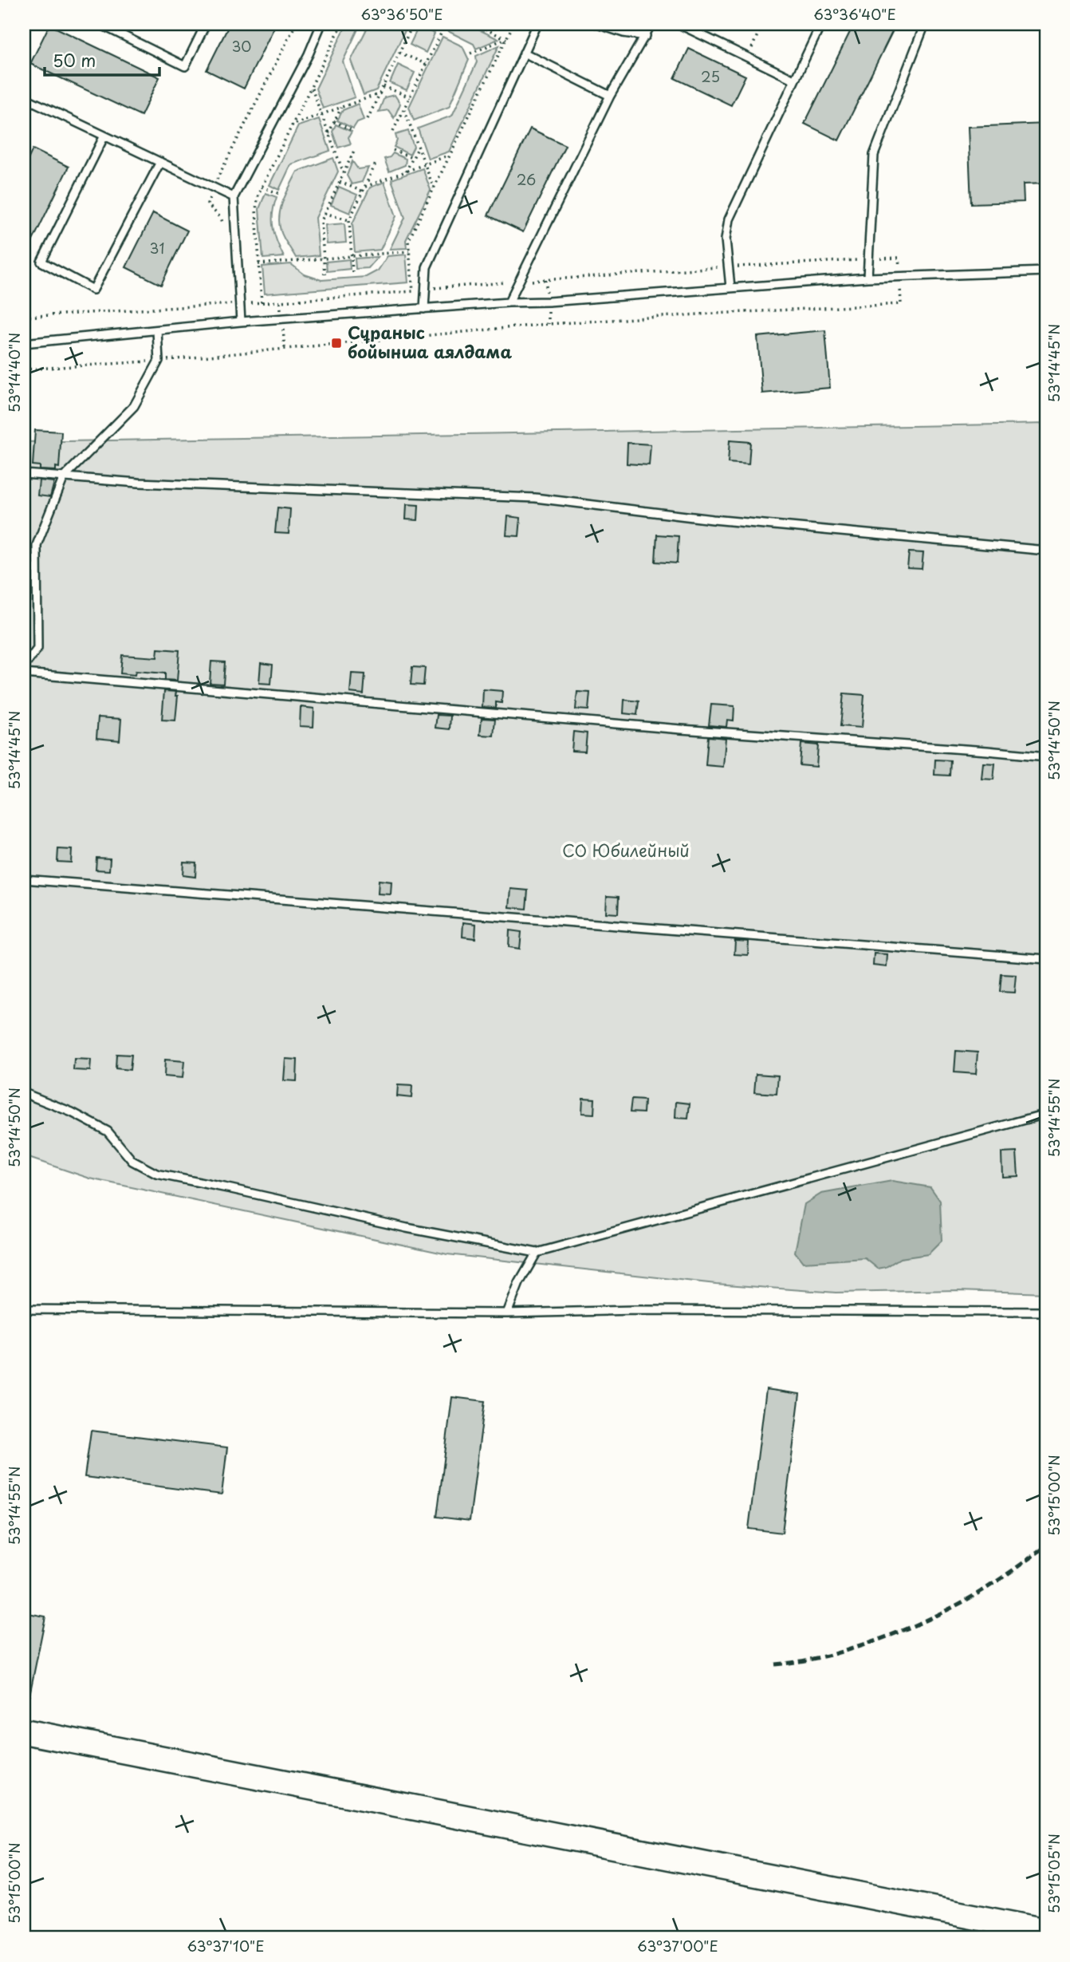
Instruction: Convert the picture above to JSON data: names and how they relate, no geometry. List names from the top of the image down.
{
  "parks": ["СО Юбилейный"],
  "places": {
    "transit": ["Сұраныс бойынша аялдама"]
  },
  "house_numbers": [
    "30",
    "25",
    "26",
    "31"
  ],
  "scale_bar": "50 m",
  "coordinates": [
    "63°36'50\"E",
    "63°36'40\"E",
    "53°14'45\"N",
    "53°14'40\"N",
    "53°14'50\"N",
    "53°14'55\"N",
    "53°15'00\"N",
    "53°15'05\"N",
    "63°37'10\"E",
    "63°37'00\"E"
  ]
}
